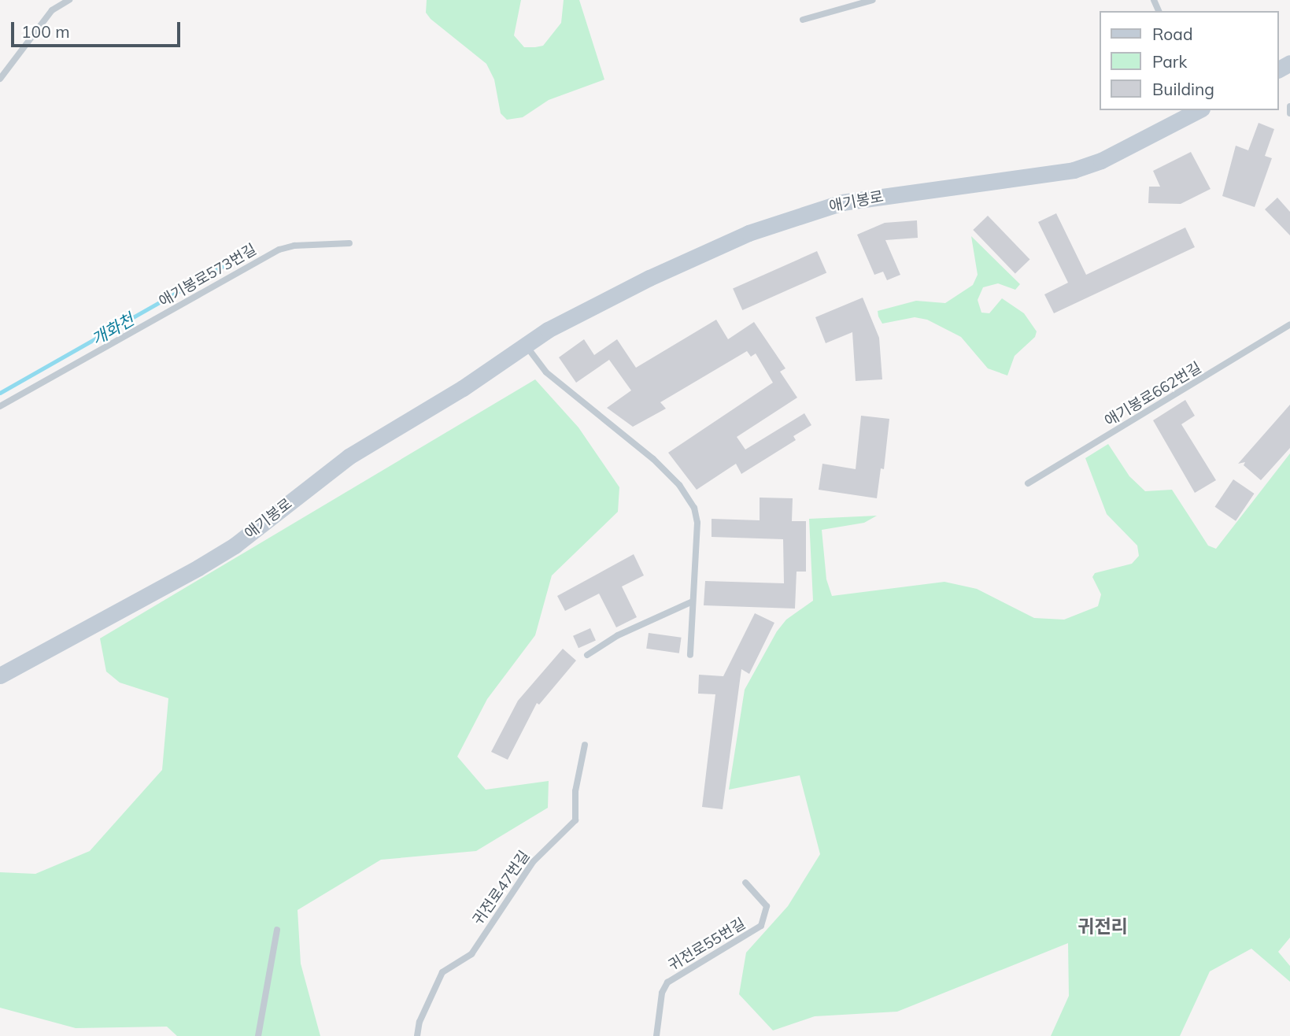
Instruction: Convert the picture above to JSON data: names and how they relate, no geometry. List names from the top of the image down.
{
  "streets": {
    "main road": ["애기봉로"],
    "lane": [
      "애기봉로573번길",
      "애기봉로662번길",
      "귀전로47번길",
      "귀전로55번길"
    ]
  },
  "districts": ["귀전리"],
  "water": ["개화천"],
  "legend": ["Road", "Park", "Building"],
  "scale_bar": "100 m"
}
